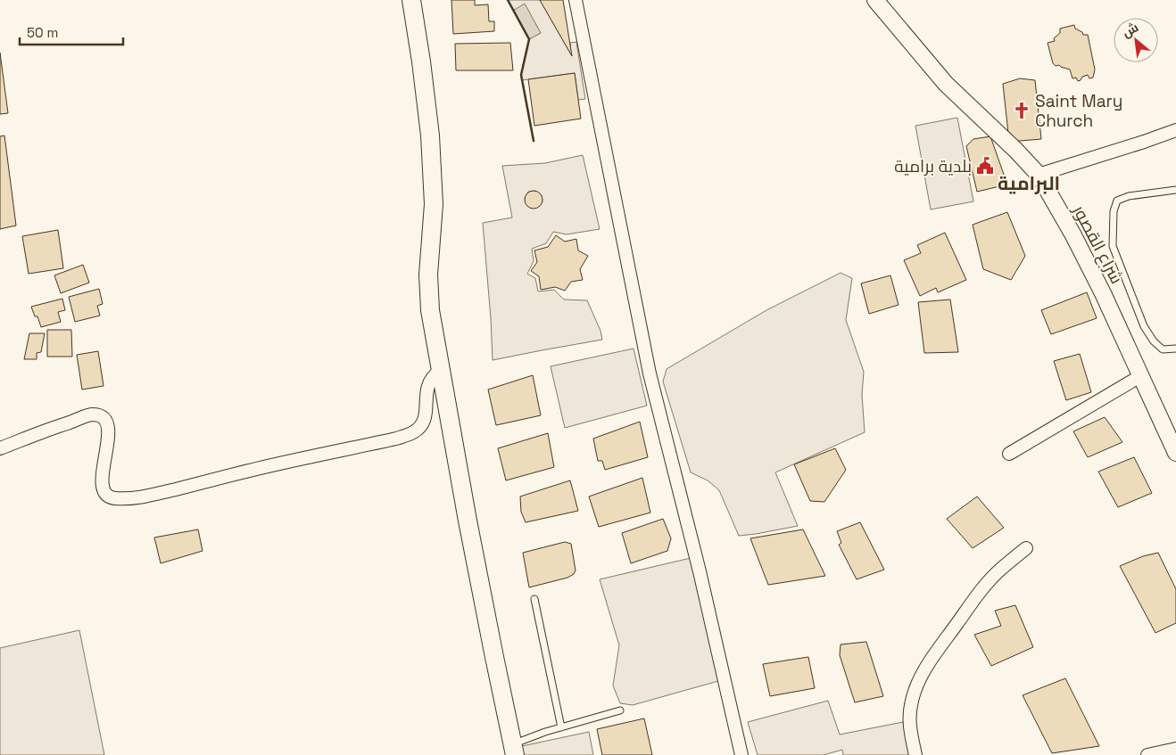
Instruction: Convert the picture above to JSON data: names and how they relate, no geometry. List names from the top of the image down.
{
  "streets": {
    "street": ["شراع القصور"]
  },
  "districts": ["البرامية"],
  "places": {
    "church": ["Saint Mary Church"],
    "public building": ["بلدية برامية"]
  },
  "scale_bar": "50 m",
  "north": "top left"
}
